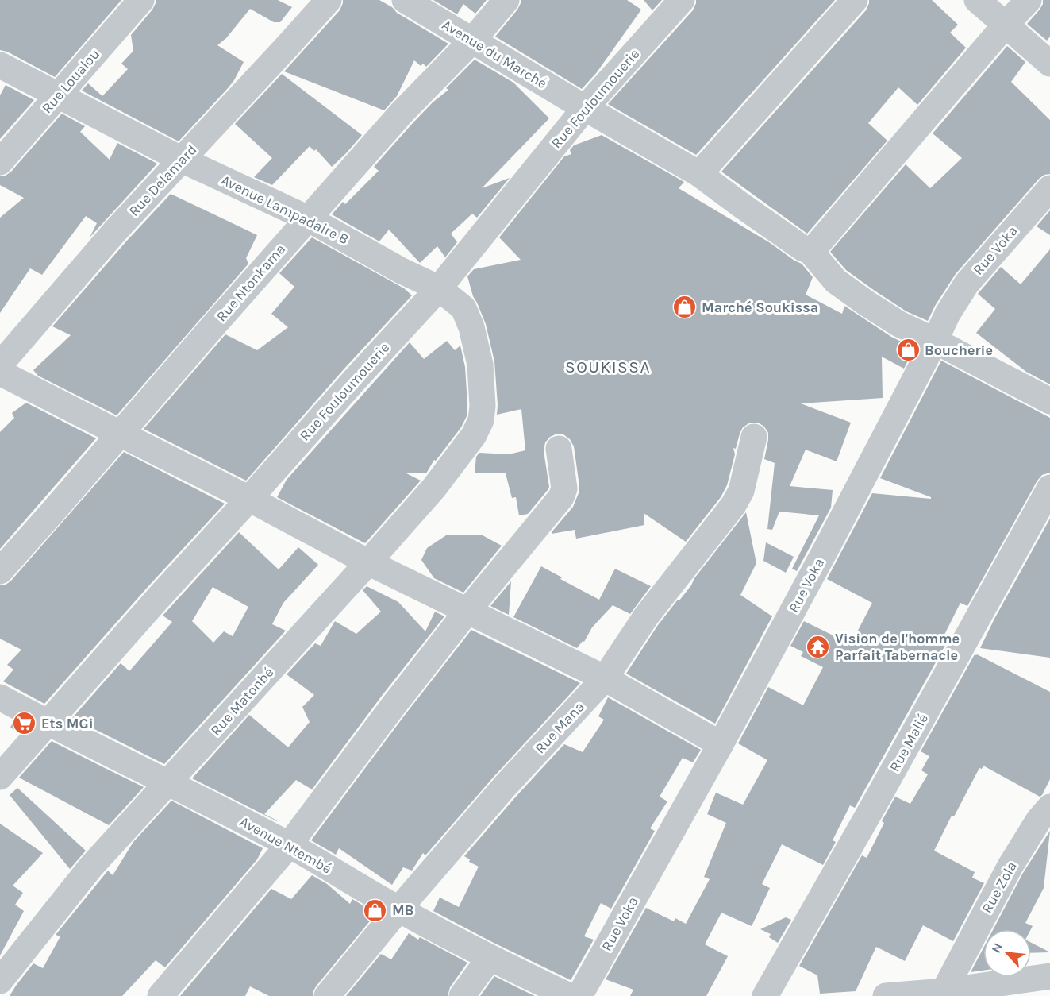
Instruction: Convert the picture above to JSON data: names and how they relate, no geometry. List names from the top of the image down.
{
  "streets": {
    "street": [
      "Avenue du Marché",
      "Rue Loualou",
      "Rue Fouloumouerie",
      "Rue Delamard",
      "Avenue Lampadaire B",
      "Rue Voka",
      "Rue Ntonkama",
      "Rue Matonbé",
      "Rue Mana",
      "Rue Malié",
      "Avenue Ntembé",
      "Rue Zola"
    ]
  },
  "crossings": [
    ["Avenue du Marché", "Rue Fouloumouerie"],
    ["Avenue du Marché", "Rue Ntonkama"],
    ["Rue Loualou", "Avenue Lampadaire B"],
    ["Rue Fouloumouerie", "Avenue Lampadaire B"],
    ["Rue Fouloumouerie", "Avenue Ntembé"],
    ["Rue Delamard", "Avenue Lampadaire B"],
    ["Avenue Lampadaire B", "Rue Ntonkama"],
    ["Avenue Lampadaire B", "Rue Matonbé"],
    ["Rue Matonbé", "Avenue Ntembé"],
    ["Rue Mana", "Avenue Ntembé"]
  ],
  "districts": ["SOUKISSA"],
  "places": {
    "shop": ["Marché Soukissa", "Boucherie", "MB"],
    "temple": ["Vision de l'homme Parfait Tabernacle"],
    "supermarket": ["Ets MGi"]
  },
  "north": "top left"
}
